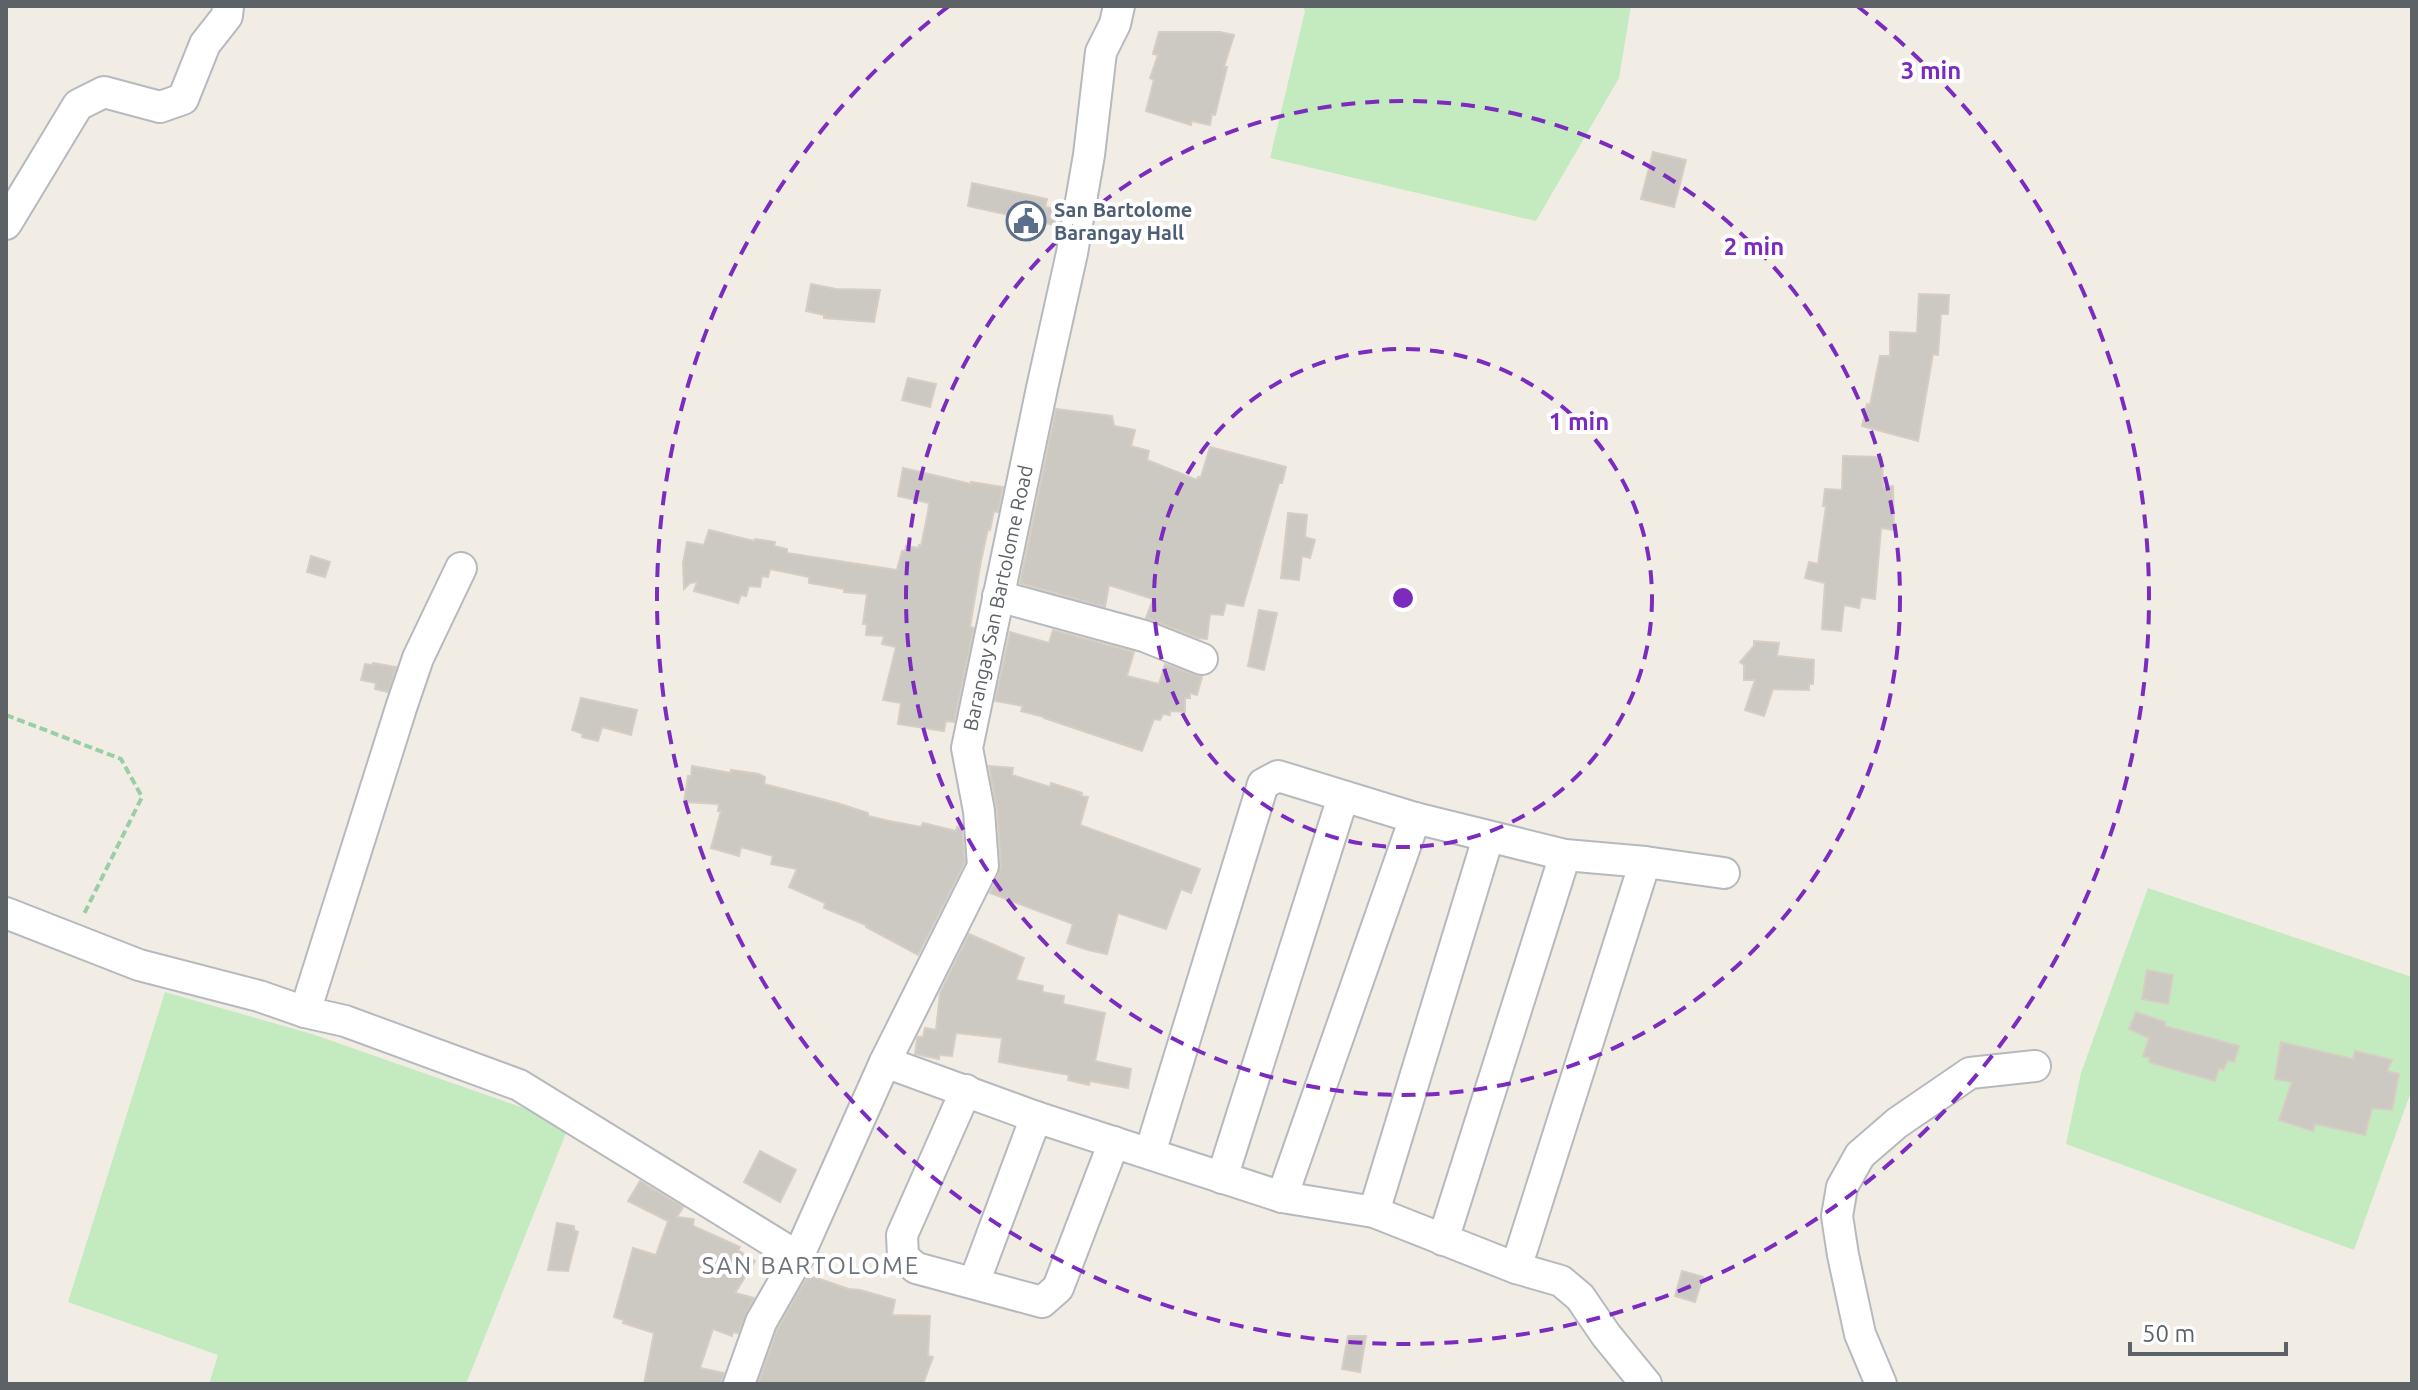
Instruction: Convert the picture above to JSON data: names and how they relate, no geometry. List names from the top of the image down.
{
  "streets": {
    "street": ["Barangay San Bartolome Road"]
  },
  "districts": ["SAN BARTOLOME"],
  "places": {
    "public building": ["San Bartolome Barangay Hall"]
  },
  "scale_bar": "50 m",
  "rings": ["3 min", "2 min", "1 min"]
}
